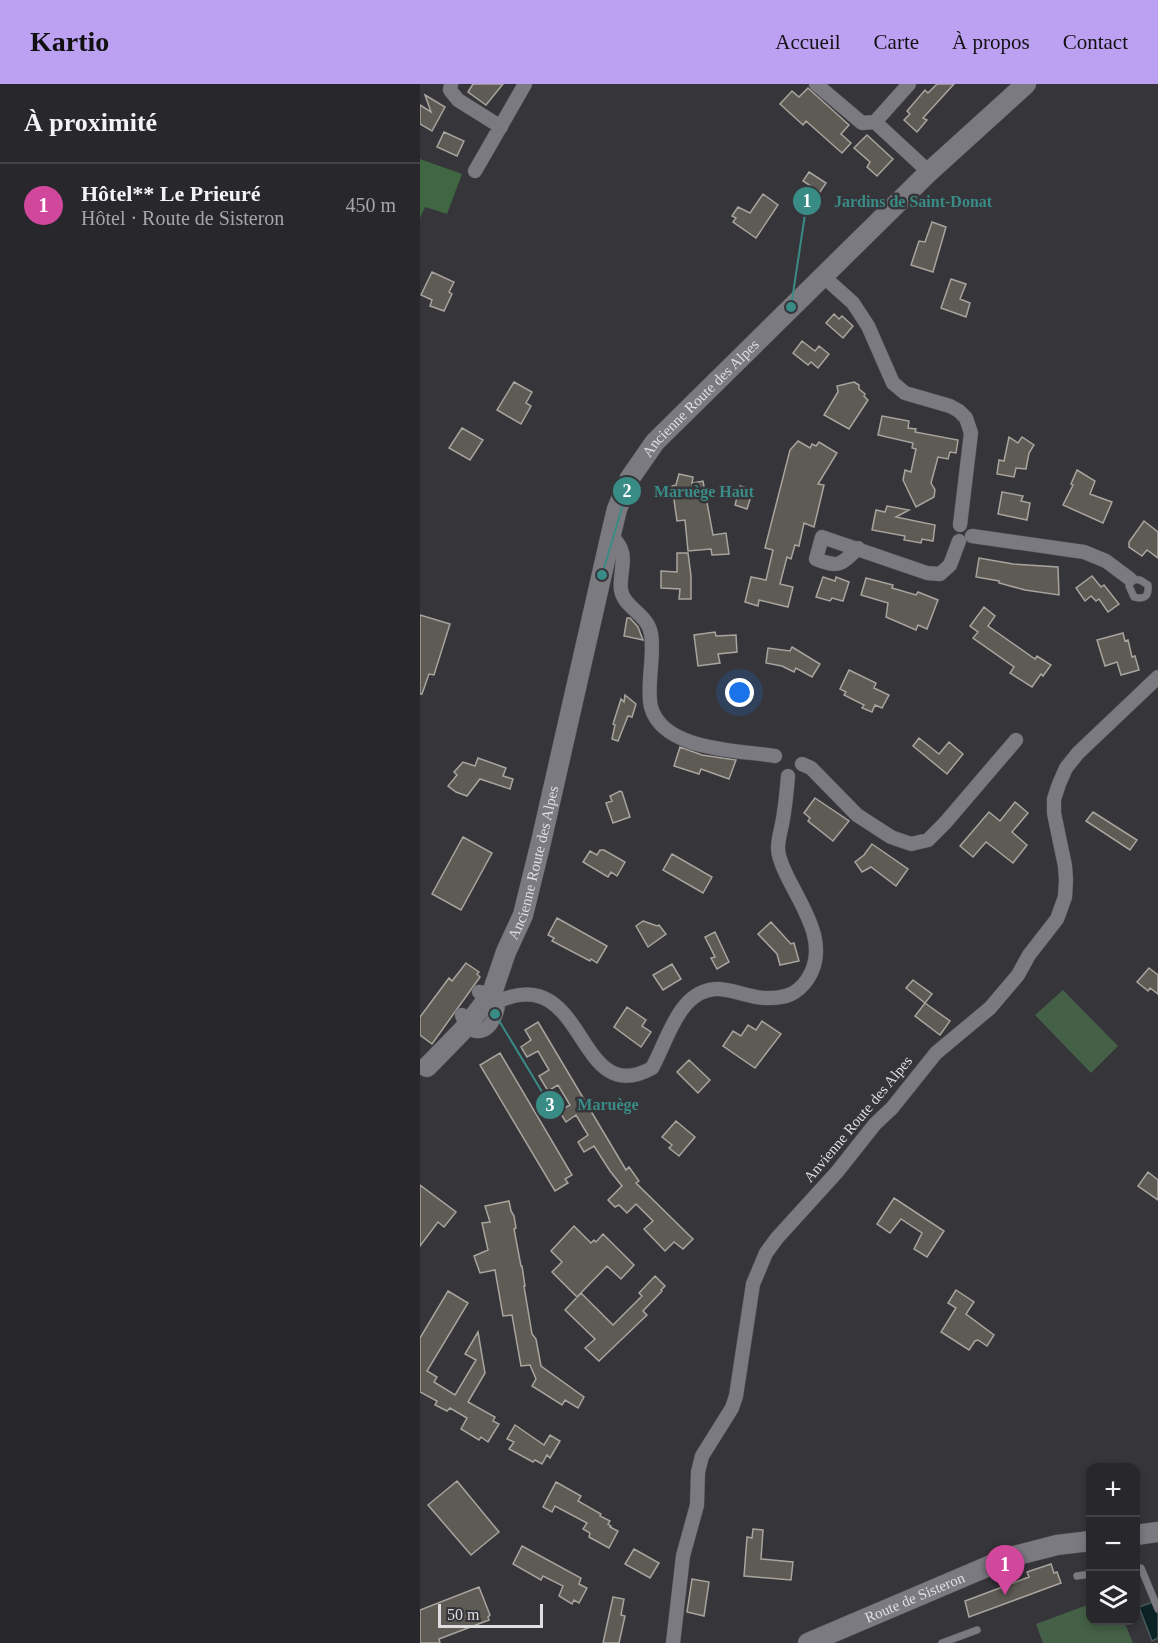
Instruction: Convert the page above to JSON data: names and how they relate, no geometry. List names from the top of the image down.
{
  "streets": {
    "main road": ["Ancienne Route des Alpes", "Route de Sisteron"],
    "street": ["Anvienne Route des Alpes"]
  },
  "places": ["Jardins de Saint-Donat", "Maruège Haut", "Maruège"],
  "scale_bar": "50 m",
  "page": {
    "header": "Kartio",
    "nav": [
      "Accueil",
      "Carte",
      "À propos",
      "Contact"
    ],
    "heading": "À proximité",
    "list": [
      {
        "mark": "1",
        "name": "Hôtel** Le Prieuré",
        "note": "Hôtel · Route de Sisteron",
        "value": "450 m"
      }
    ],
    "map_buttons": ["+", "−"],
    "pins": "1",
    "scale": "50 m"
  }
}
